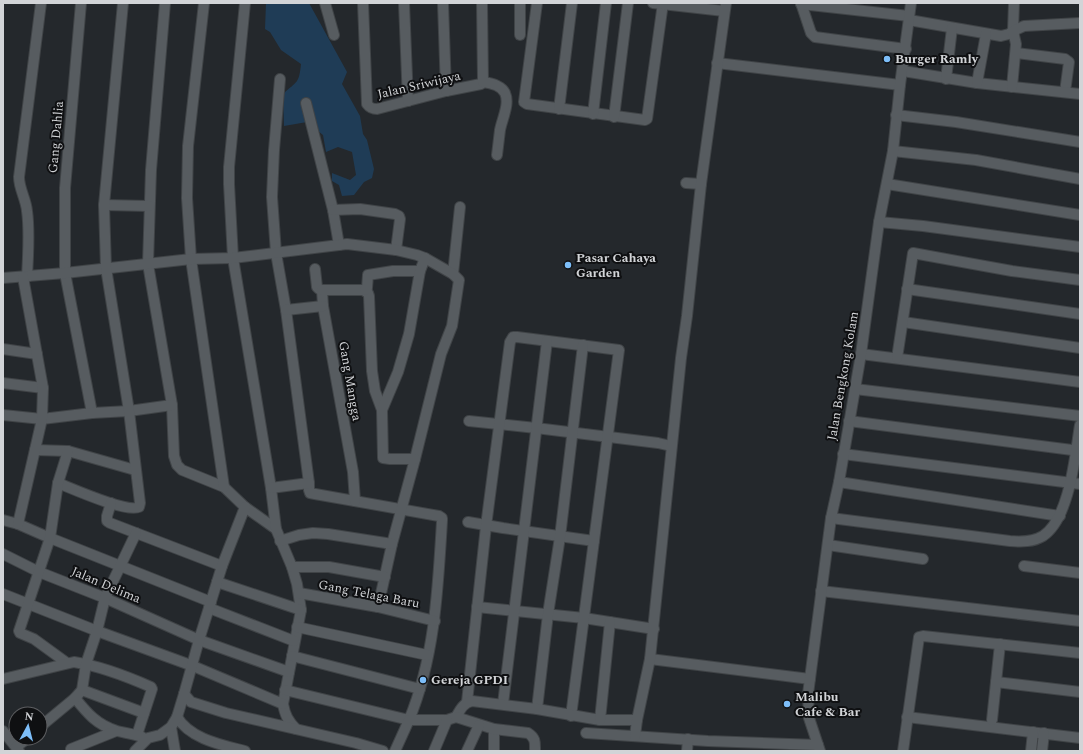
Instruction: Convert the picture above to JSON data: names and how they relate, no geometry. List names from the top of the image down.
{
  "streets": {
    "street": [
      "Jalan Sriwijaya",
      "Gang Dahlia",
      "Jalan Bengkong Kolam",
      "Gang Mangga",
      "Jalan Delima",
      "Gang Telaga Baru"
    ]
  },
  "places": [
    "Burger Ramly",
    "Pasar Cahaya Garden",
    "Gereja GPDI",
    "Malibu Cafe & Bar"
  ],
  "north": "top"
}
